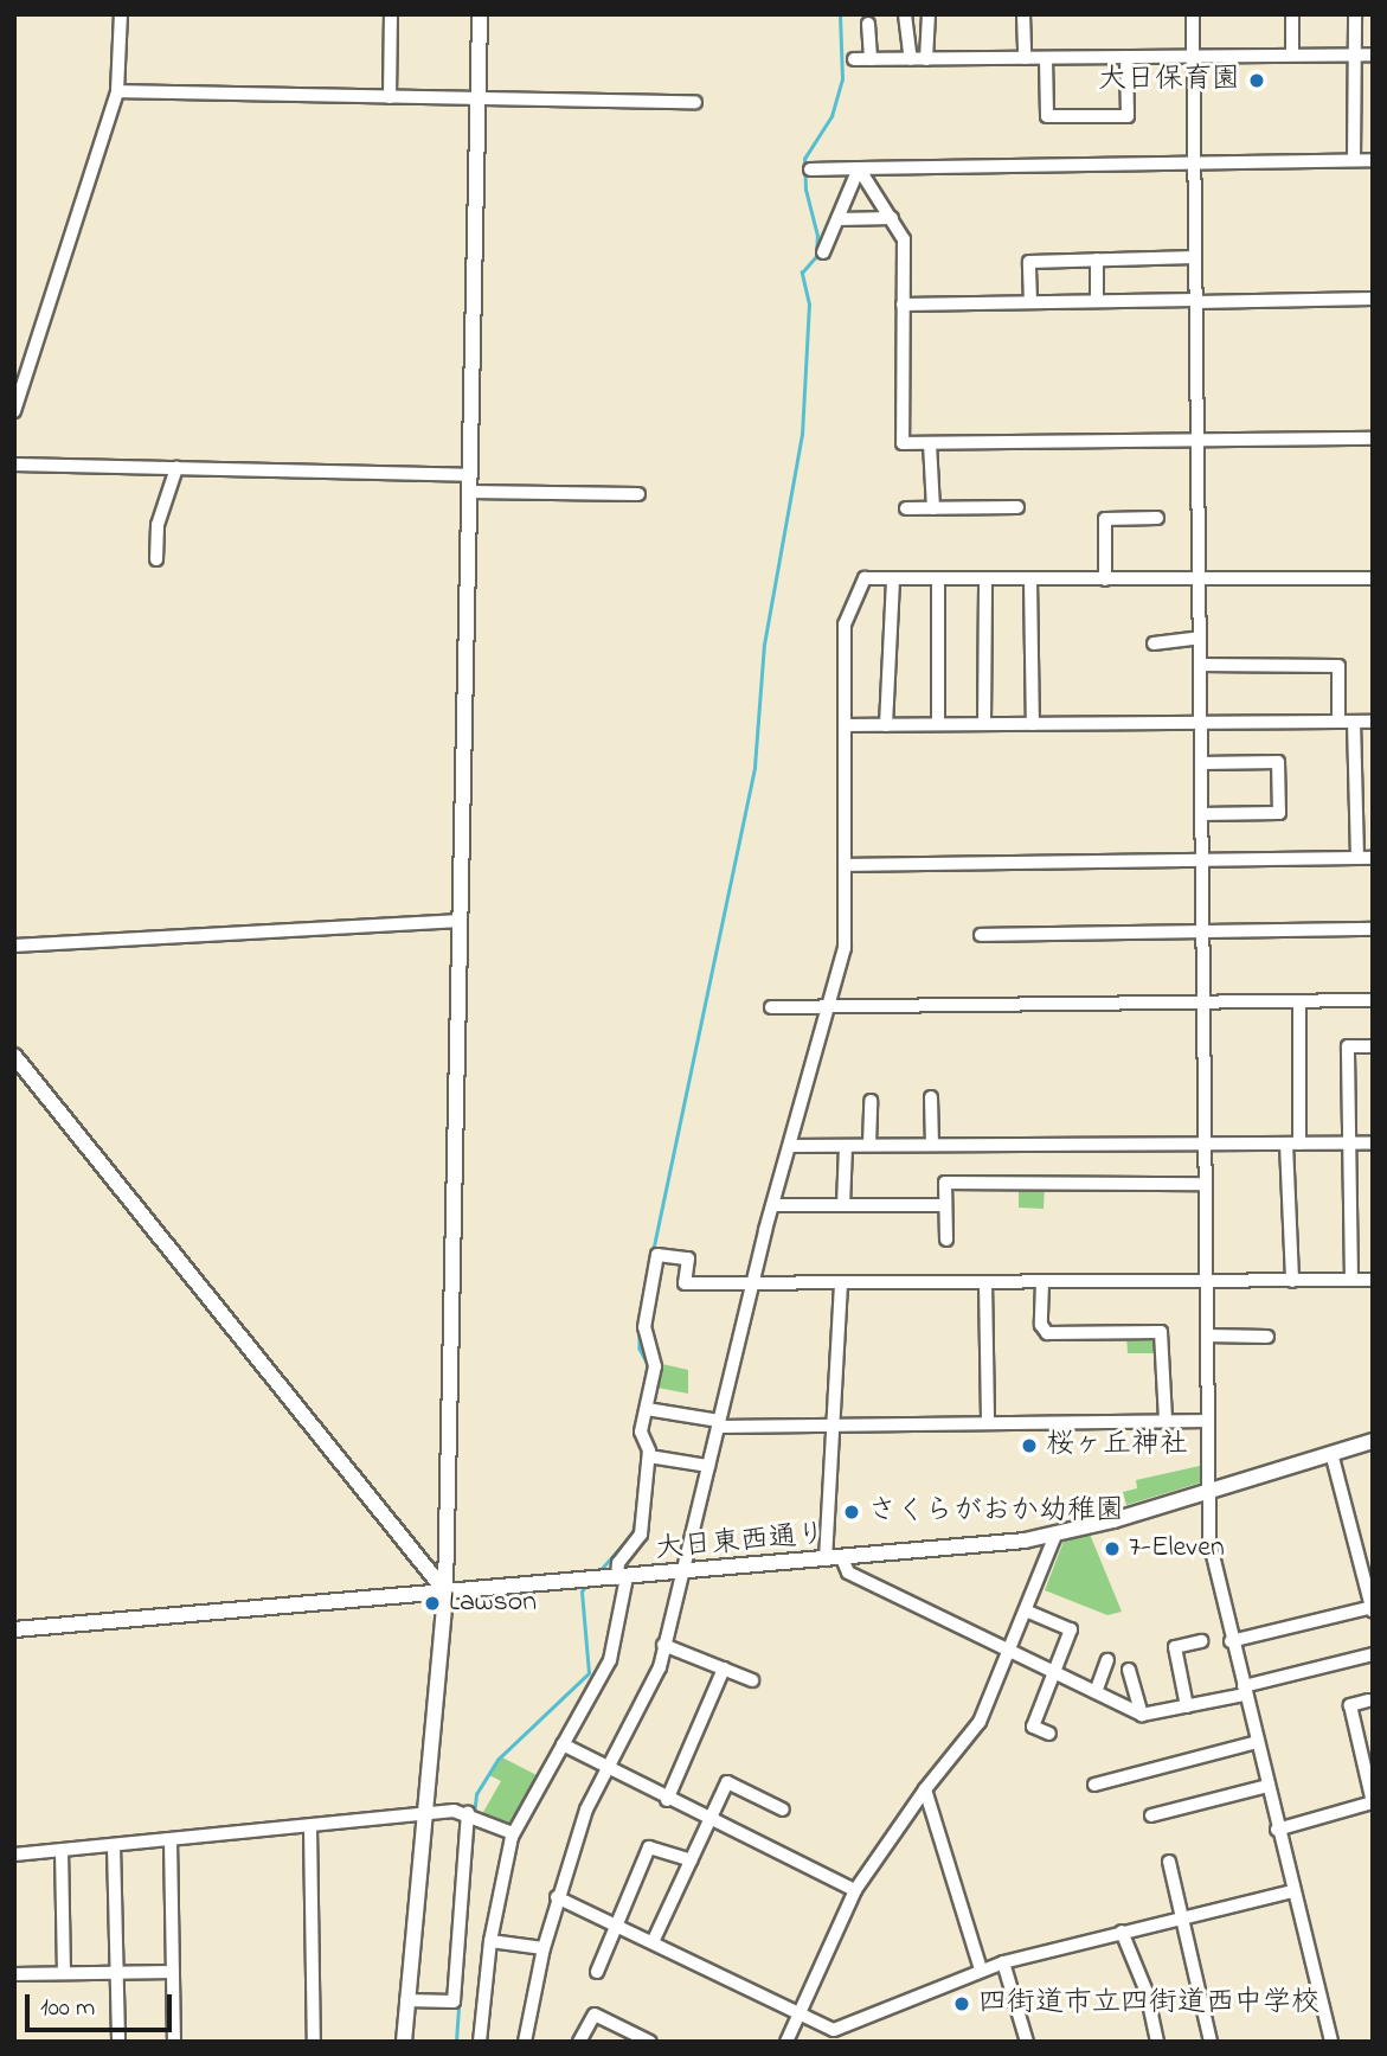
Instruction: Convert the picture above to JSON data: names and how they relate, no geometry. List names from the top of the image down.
{
  "streets": {
    "street": ["大日東西通り"]
  },
  "places": [
    "大日保育園",
    "桜ヶ丘神社",
    "さくらがおか幼稚園",
    "7-Eleven",
    "Lawson",
    "四街道市立四街道西中学校"
  ],
  "scale_bar": "100 m"
}
